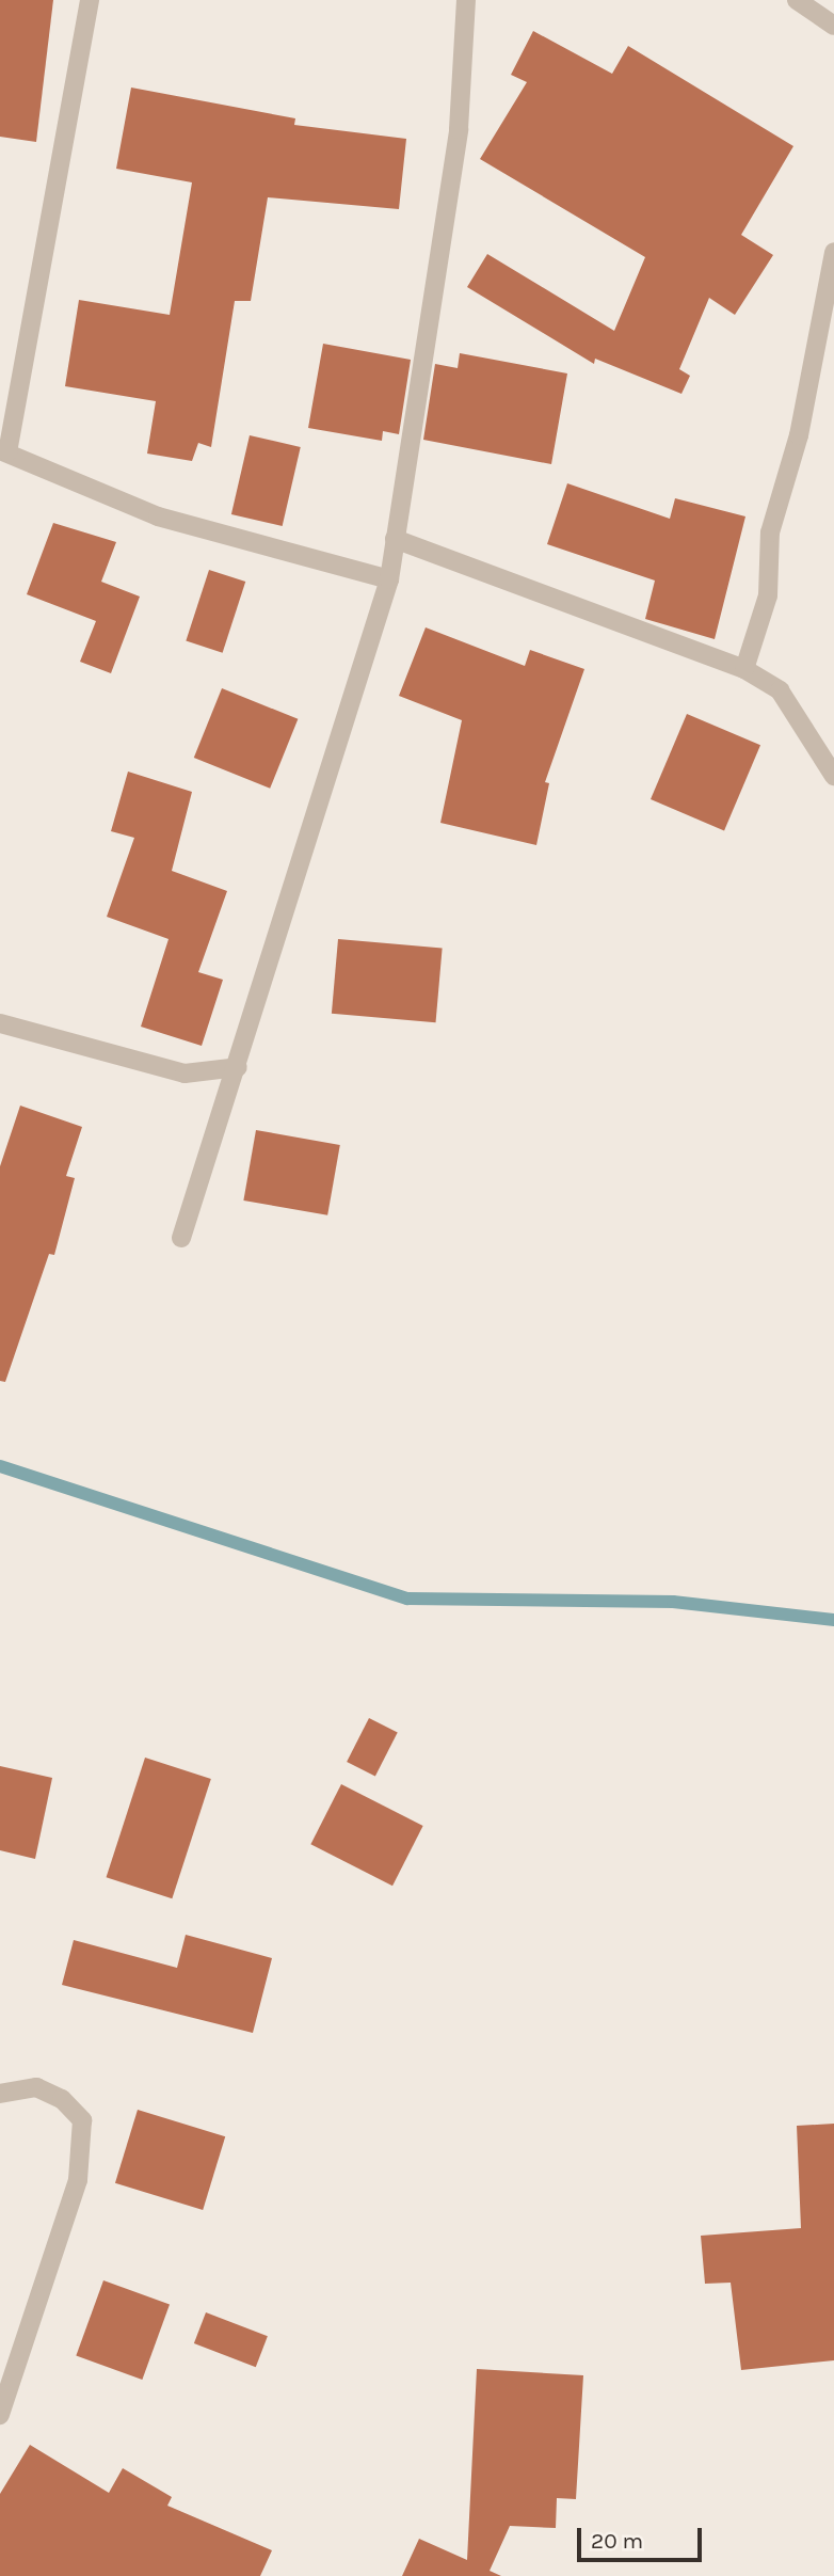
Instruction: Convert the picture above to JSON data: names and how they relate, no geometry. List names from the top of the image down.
{
  "scale_bar": "20 m"
}
